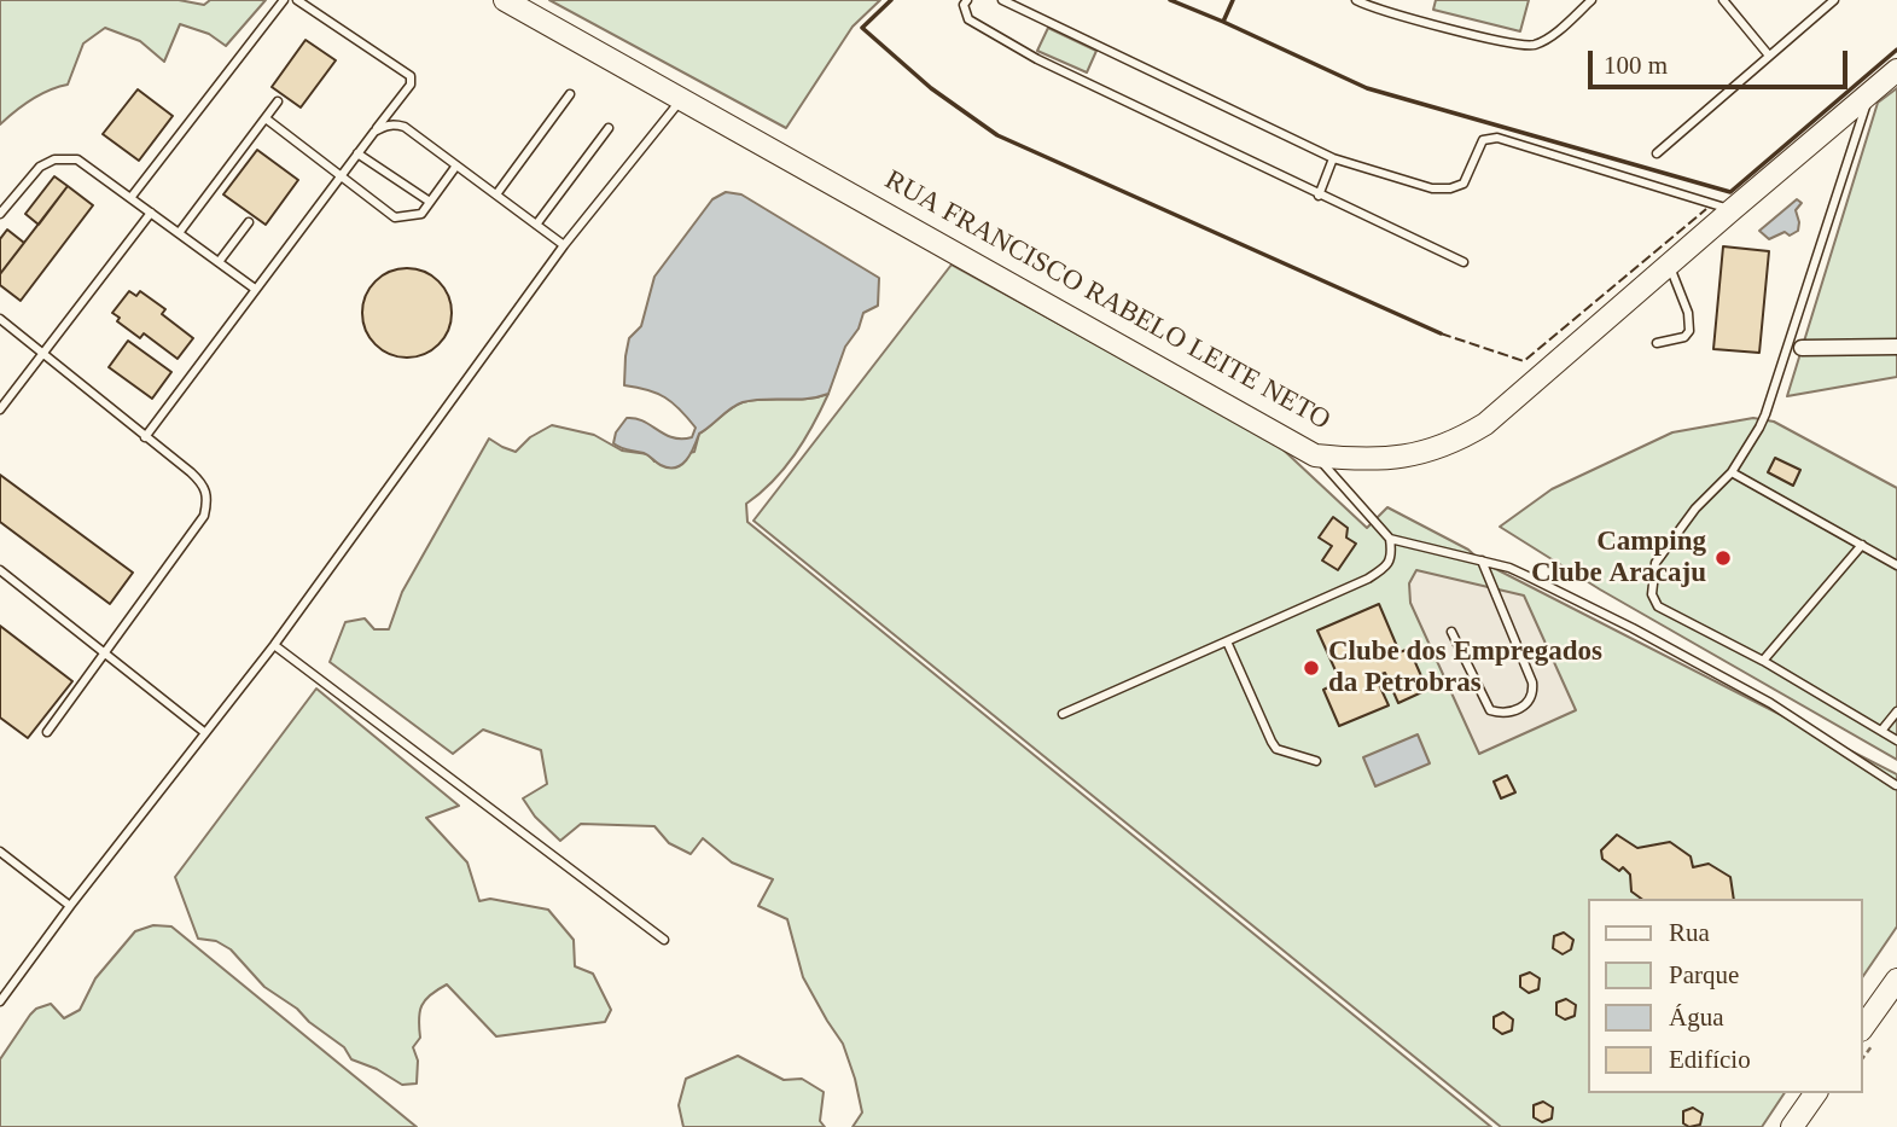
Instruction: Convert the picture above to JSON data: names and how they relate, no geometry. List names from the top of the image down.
{
  "streets": {
    "street": ["RUA FRANCISCO RABELO LEITE NETO"]
  },
  "places": ["Camping Clube Aracaju", "Clube dos Empregados da Petrobras"],
  "legend": [
    "Rua",
    "Parque",
    "Água",
    "Edifício"
  ],
  "scale_bar": "100 m"
}
